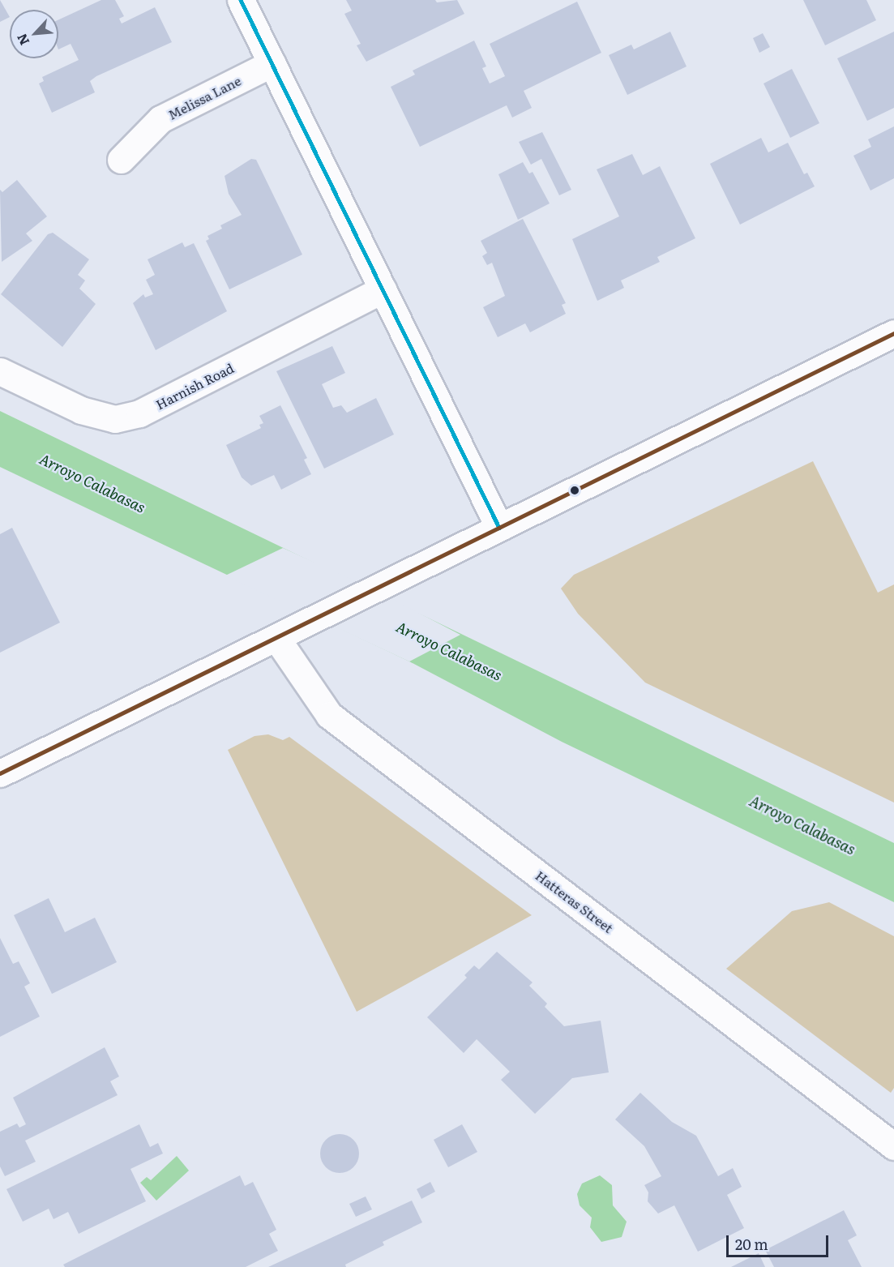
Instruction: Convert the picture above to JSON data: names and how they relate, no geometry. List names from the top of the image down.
{
  "streets": {
    "street": ["Melissa Lane", "Harnish Road", "Hatteras Street"]
  },
  "water": ["Arroyo Calabasas"],
  "scale_bar": "20 m",
  "north": "bottom left"
}
